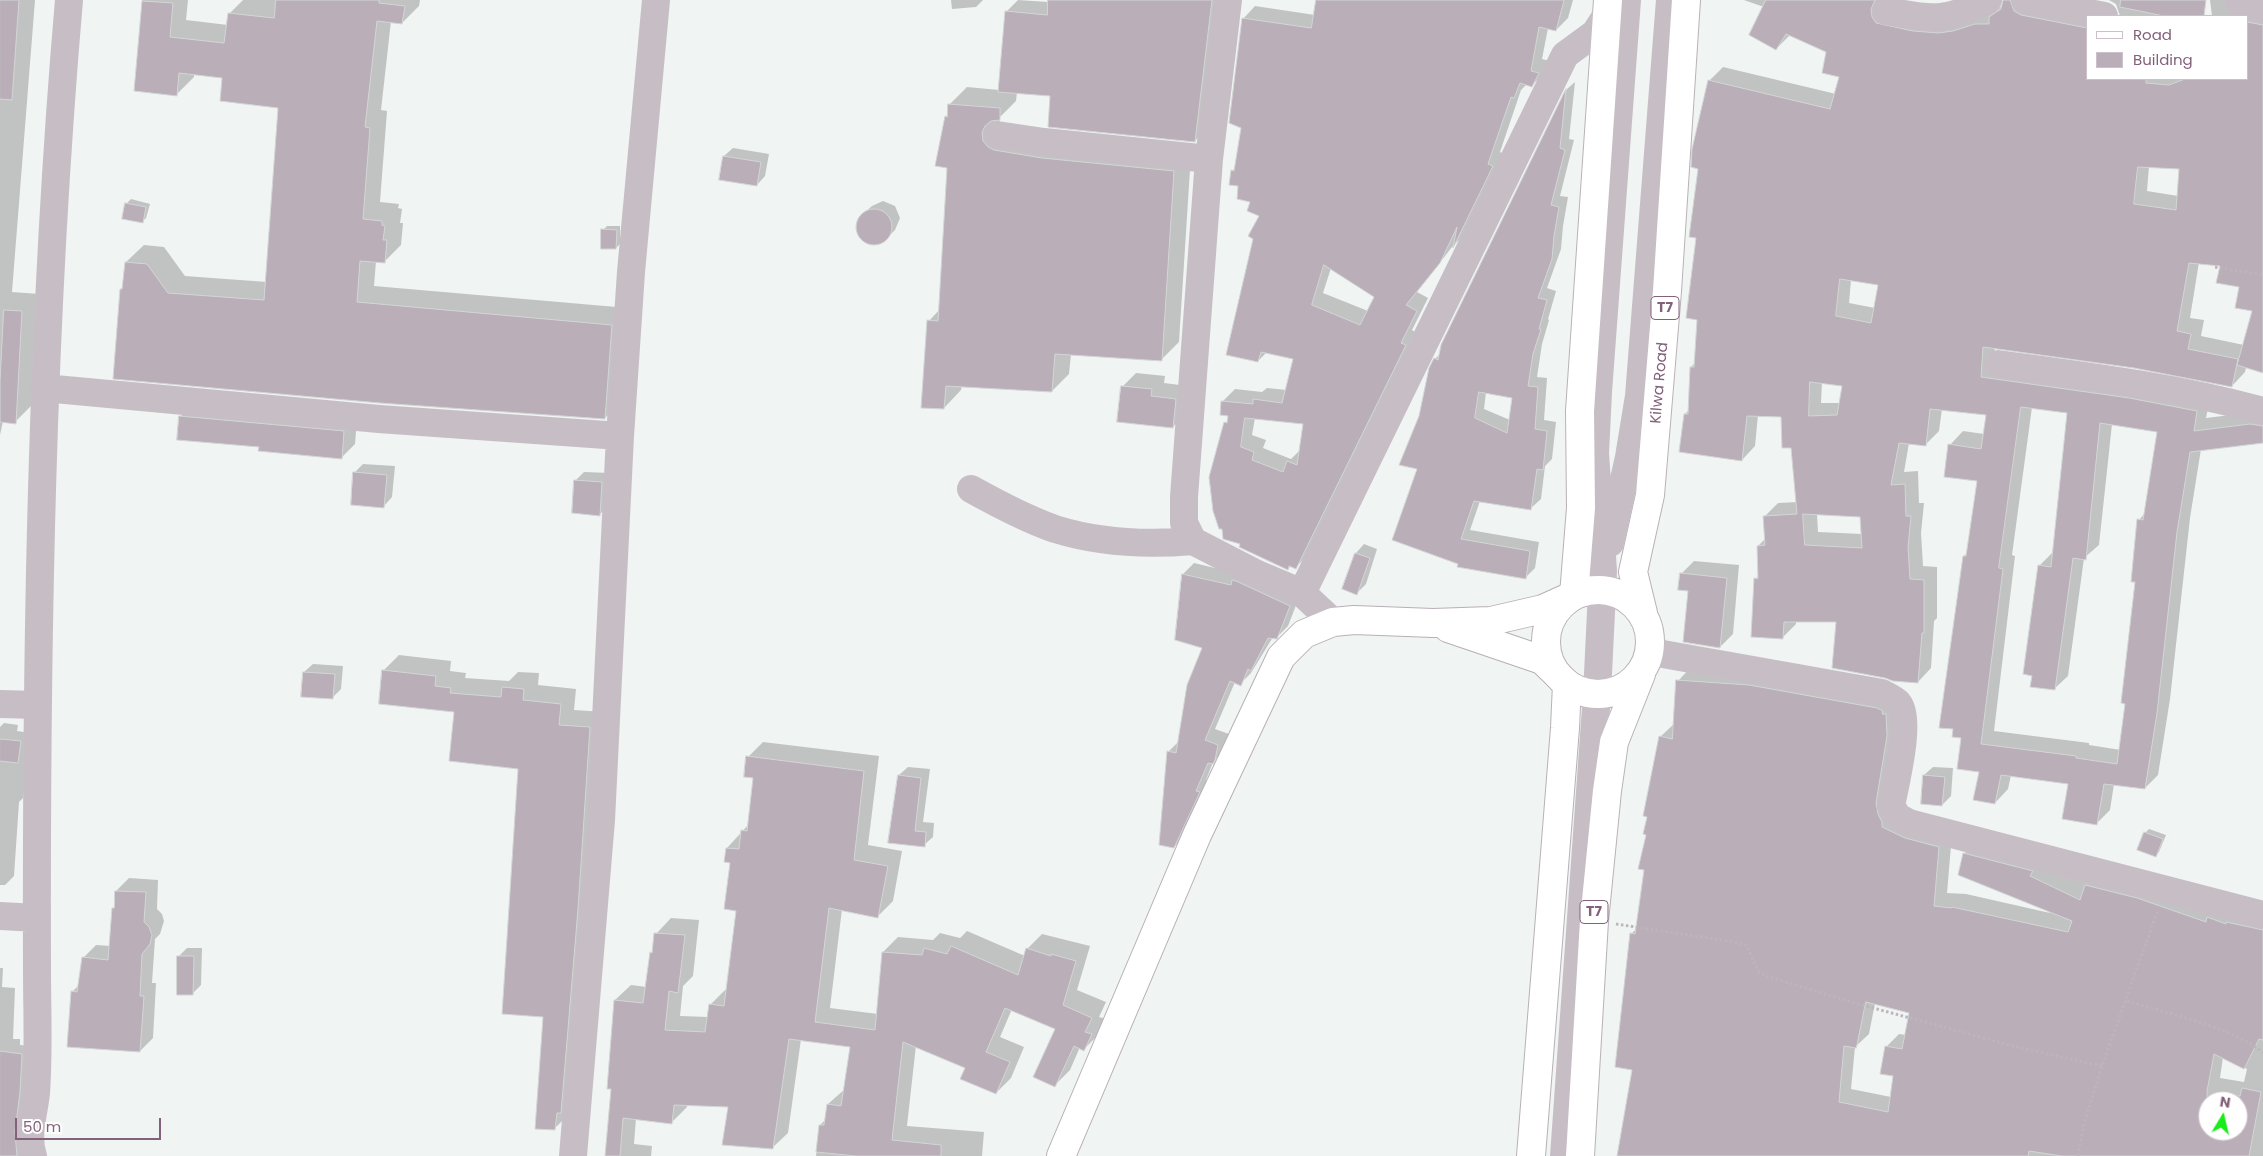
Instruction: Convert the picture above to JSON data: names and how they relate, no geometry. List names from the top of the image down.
{
  "streets": {
    "main road": ["T7", "Kilwa Road"]
  },
  "crossings": [
    ["T7", "Kilwa Road"]
  ],
  "legend": ["Road", "Building"],
  "scale_bar": "50 m",
  "north": "top"
}
